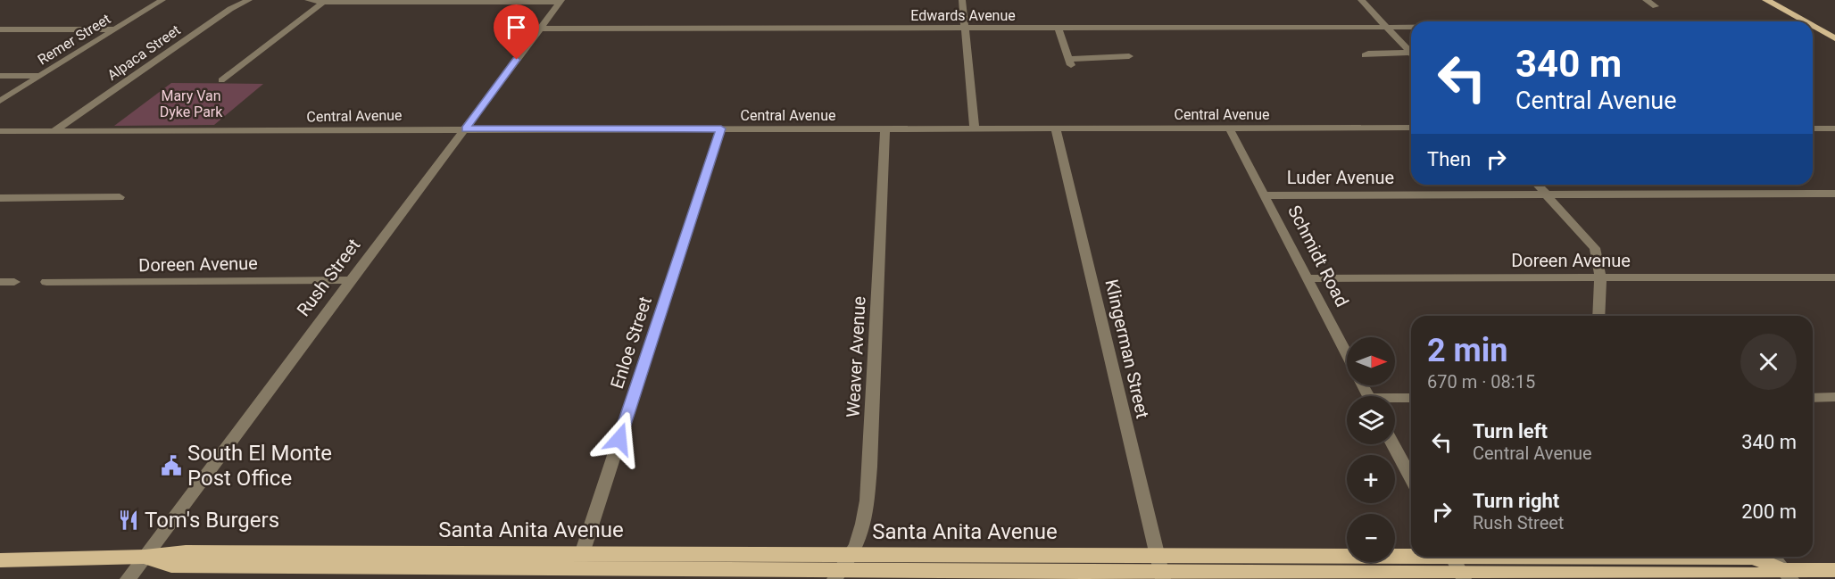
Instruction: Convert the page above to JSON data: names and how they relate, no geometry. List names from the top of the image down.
{
  "streets": {
    "main road": ["Santa Anita Avenue"],
    "street": [
      "Edwards Avenue",
      "Remer Street",
      "Alpaca Street",
      "Central Avenue",
      "Luder Avenue",
      "Schmidt Road",
      "Doreen Avenue",
      "Rush Street",
      "Enloe Street",
      "Klingerman Street",
      "Weaver Avenue"
    ]
  },
  "crossings": [
    ["Edwards Avenue", "Rush Street"],
    ["Alpaca Street", "Central Avenue"],
    ["Central Avenue", "Schmidt Road"],
    ["Central Avenue", "Rush Street"],
    ["Central Avenue", "Enloe Street"],
    ["Central Avenue", "Klingerman Street"],
    ["Central Avenue", "Weaver Avenue"],
    ["Luder Avenue", "Schmidt Road"],
    ["Schmidt Road", "Doreen Avenue"],
    ["Doreen Avenue", "Rush Street"],
    ["Rush Street", "Santa Anita Avenue"],
    ["Enloe Street", "Santa Anita Avenue"],
    ["Klingerman Street", "Santa Anita Avenue"],
    ["Weaver Avenue", "Santa Anita Avenue"]
  ],
  "parks": ["Mary Van Dyke Park"],
  "places": {
    "public building": ["South El Monte Post Office"],
    "restaurant": ["Tom's Burgers"]
  },
  "north": "right",
  "page": {
    "turn": ["340 m", "Central Avenue"],
    "then": "Then",
    "heading": ["2 min", "670 m · 08:15"],
    "map_buttons": ["+", "−"],
    "list": [
      {
        "name": "Turn left",
        "note": "Central Avenue",
        "value": "340 m"
      },
      {
        "name": "Turn right",
        "note": "Rush Street",
        "value": "200 m"
      }
    ]
  }
}
